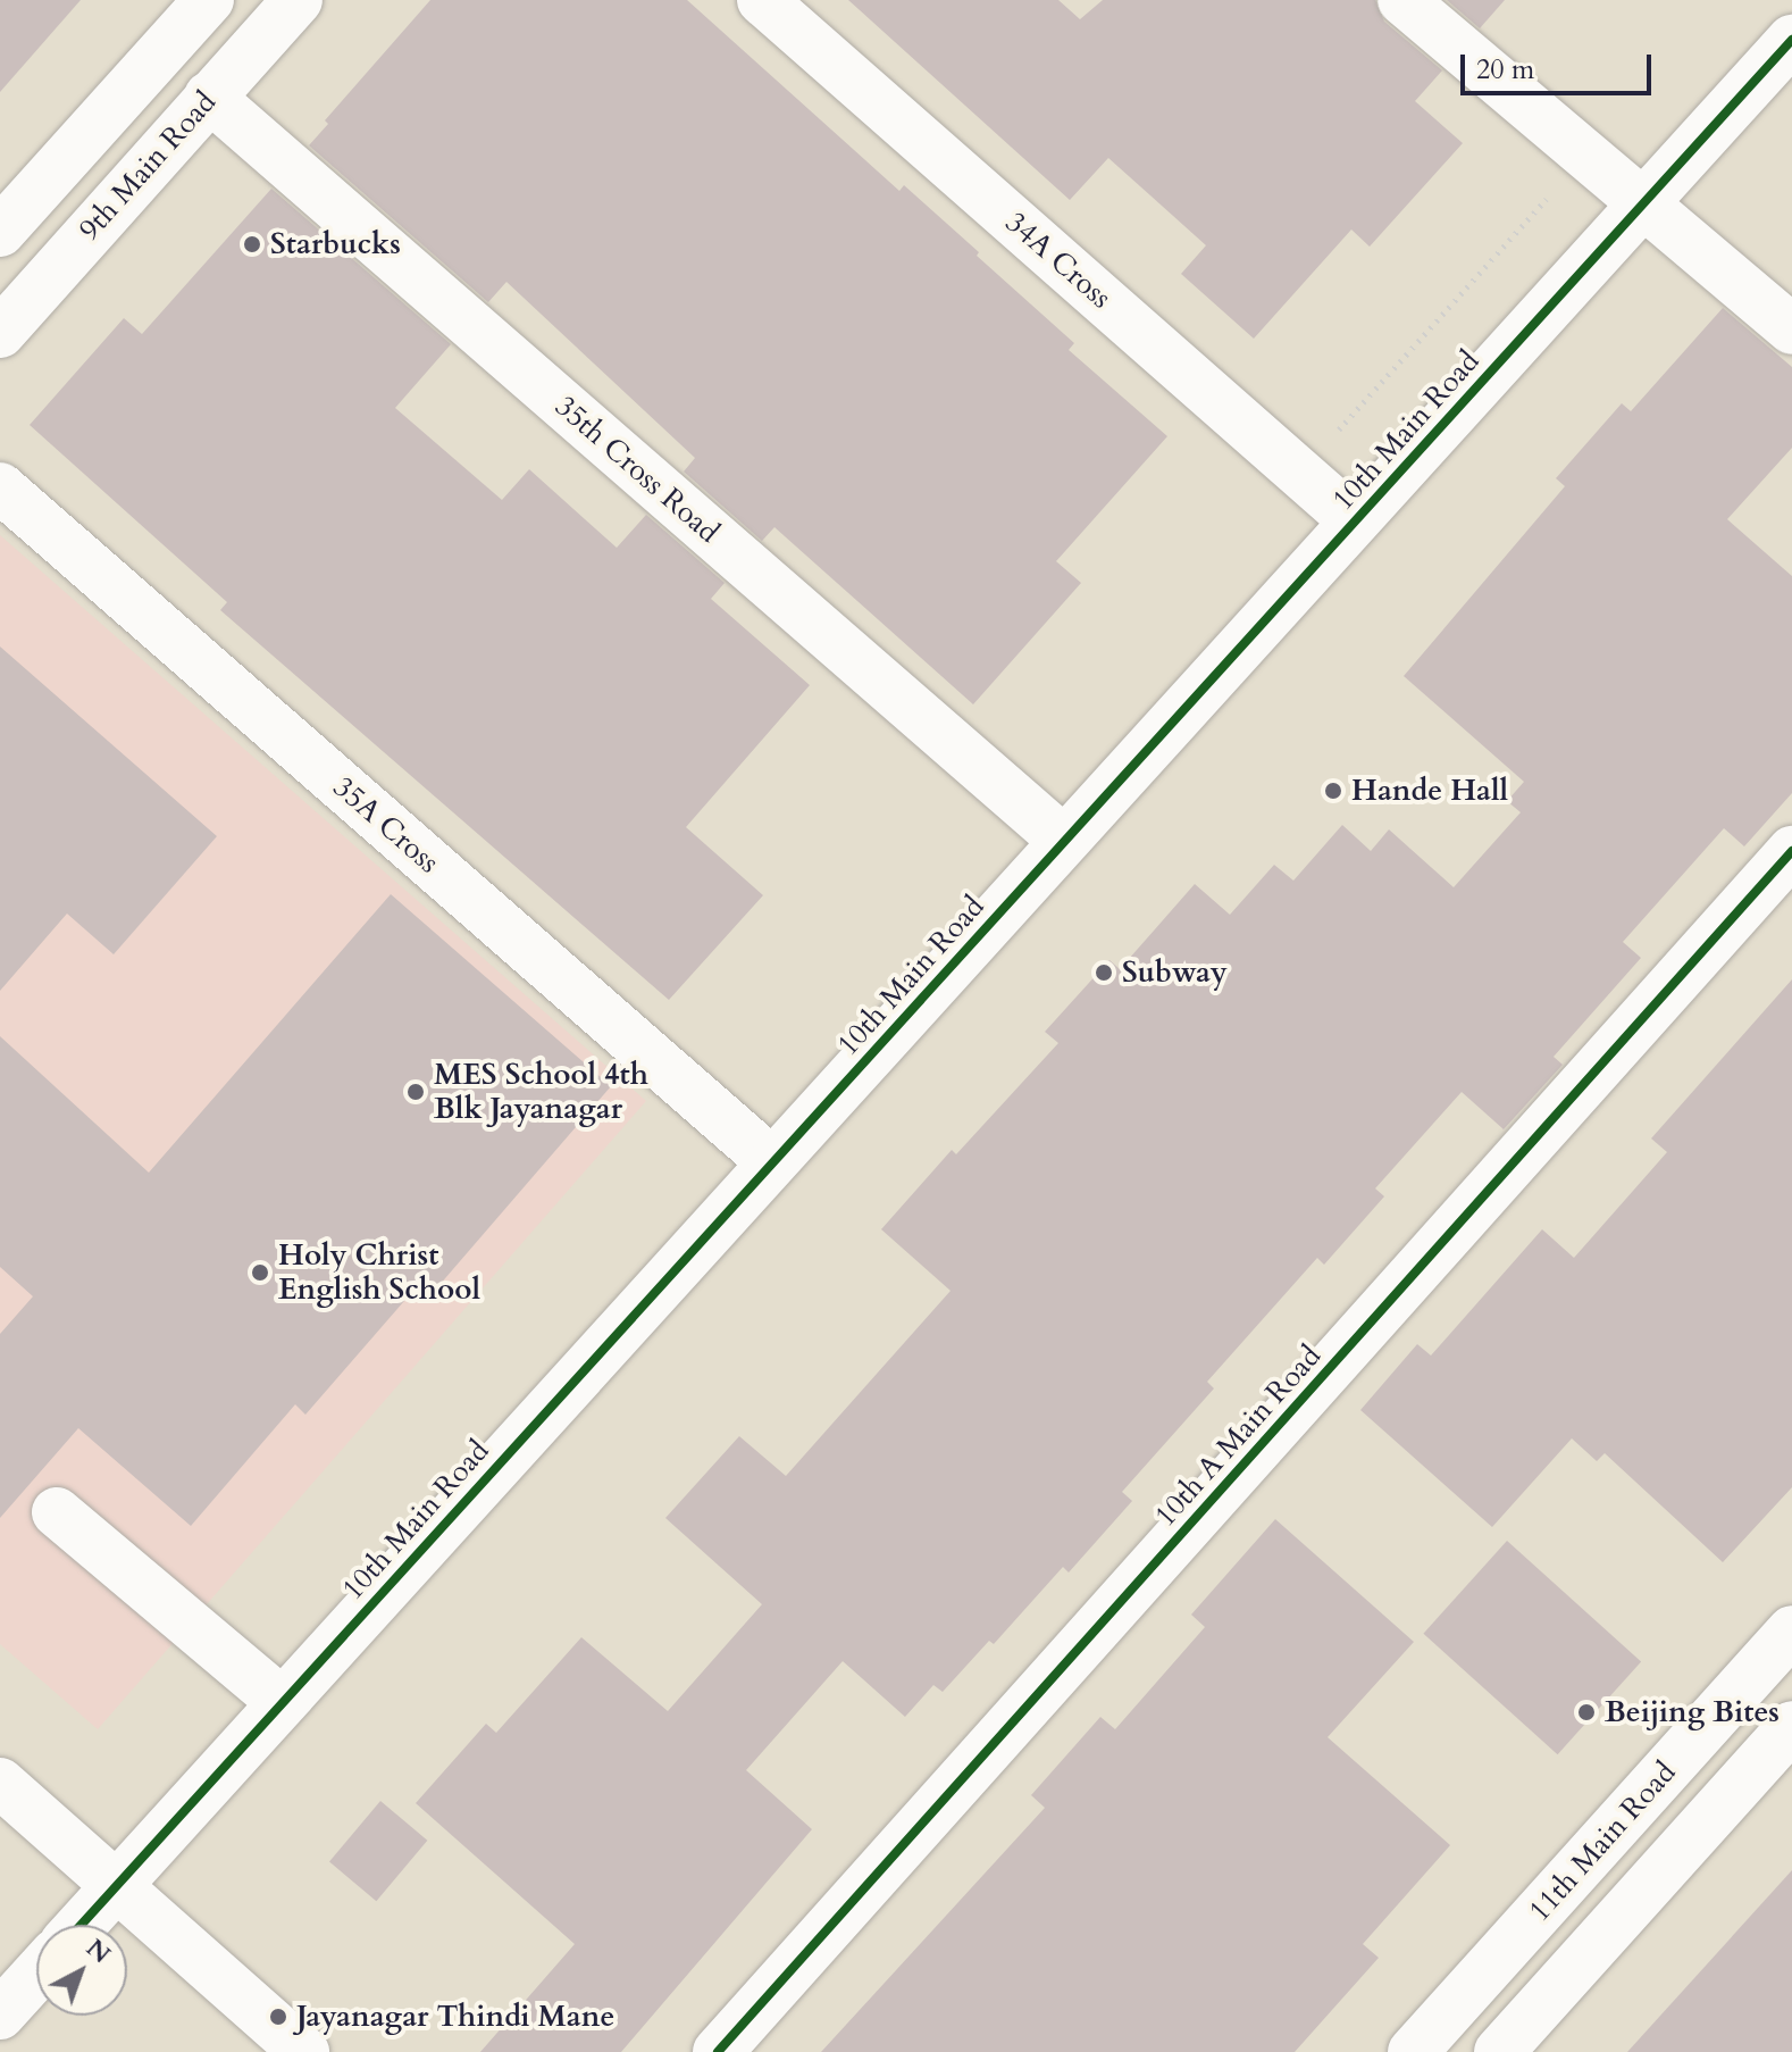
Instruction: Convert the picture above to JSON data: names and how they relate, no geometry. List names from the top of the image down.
{
  "streets": {
    "street": [
      "9th Main Road",
      "34A Cross",
      "10th Main Road",
      "35th Cross Road",
      "35A Cross",
      "10th A Main Road",
      "11th Main Road"
    ]
  },
  "crossings": [
    ["9th Main Road", "35th Cross Road"],
    ["34A Cross", "10th Main Road"],
    ["10th Main Road", "35th Cross Road"],
    ["10th Main Road", "35A Cross"]
  ],
  "places": [
    "Starbucks",
    "Hande Hall",
    "Subway",
    "MES School 4th Blk Jayanagar",
    "Holy Christ English School",
    "Beijing Bites",
    "Jayanagar Thindi Mane"
  ],
  "scale_bar": "20 m",
  "north": "top right"
}
